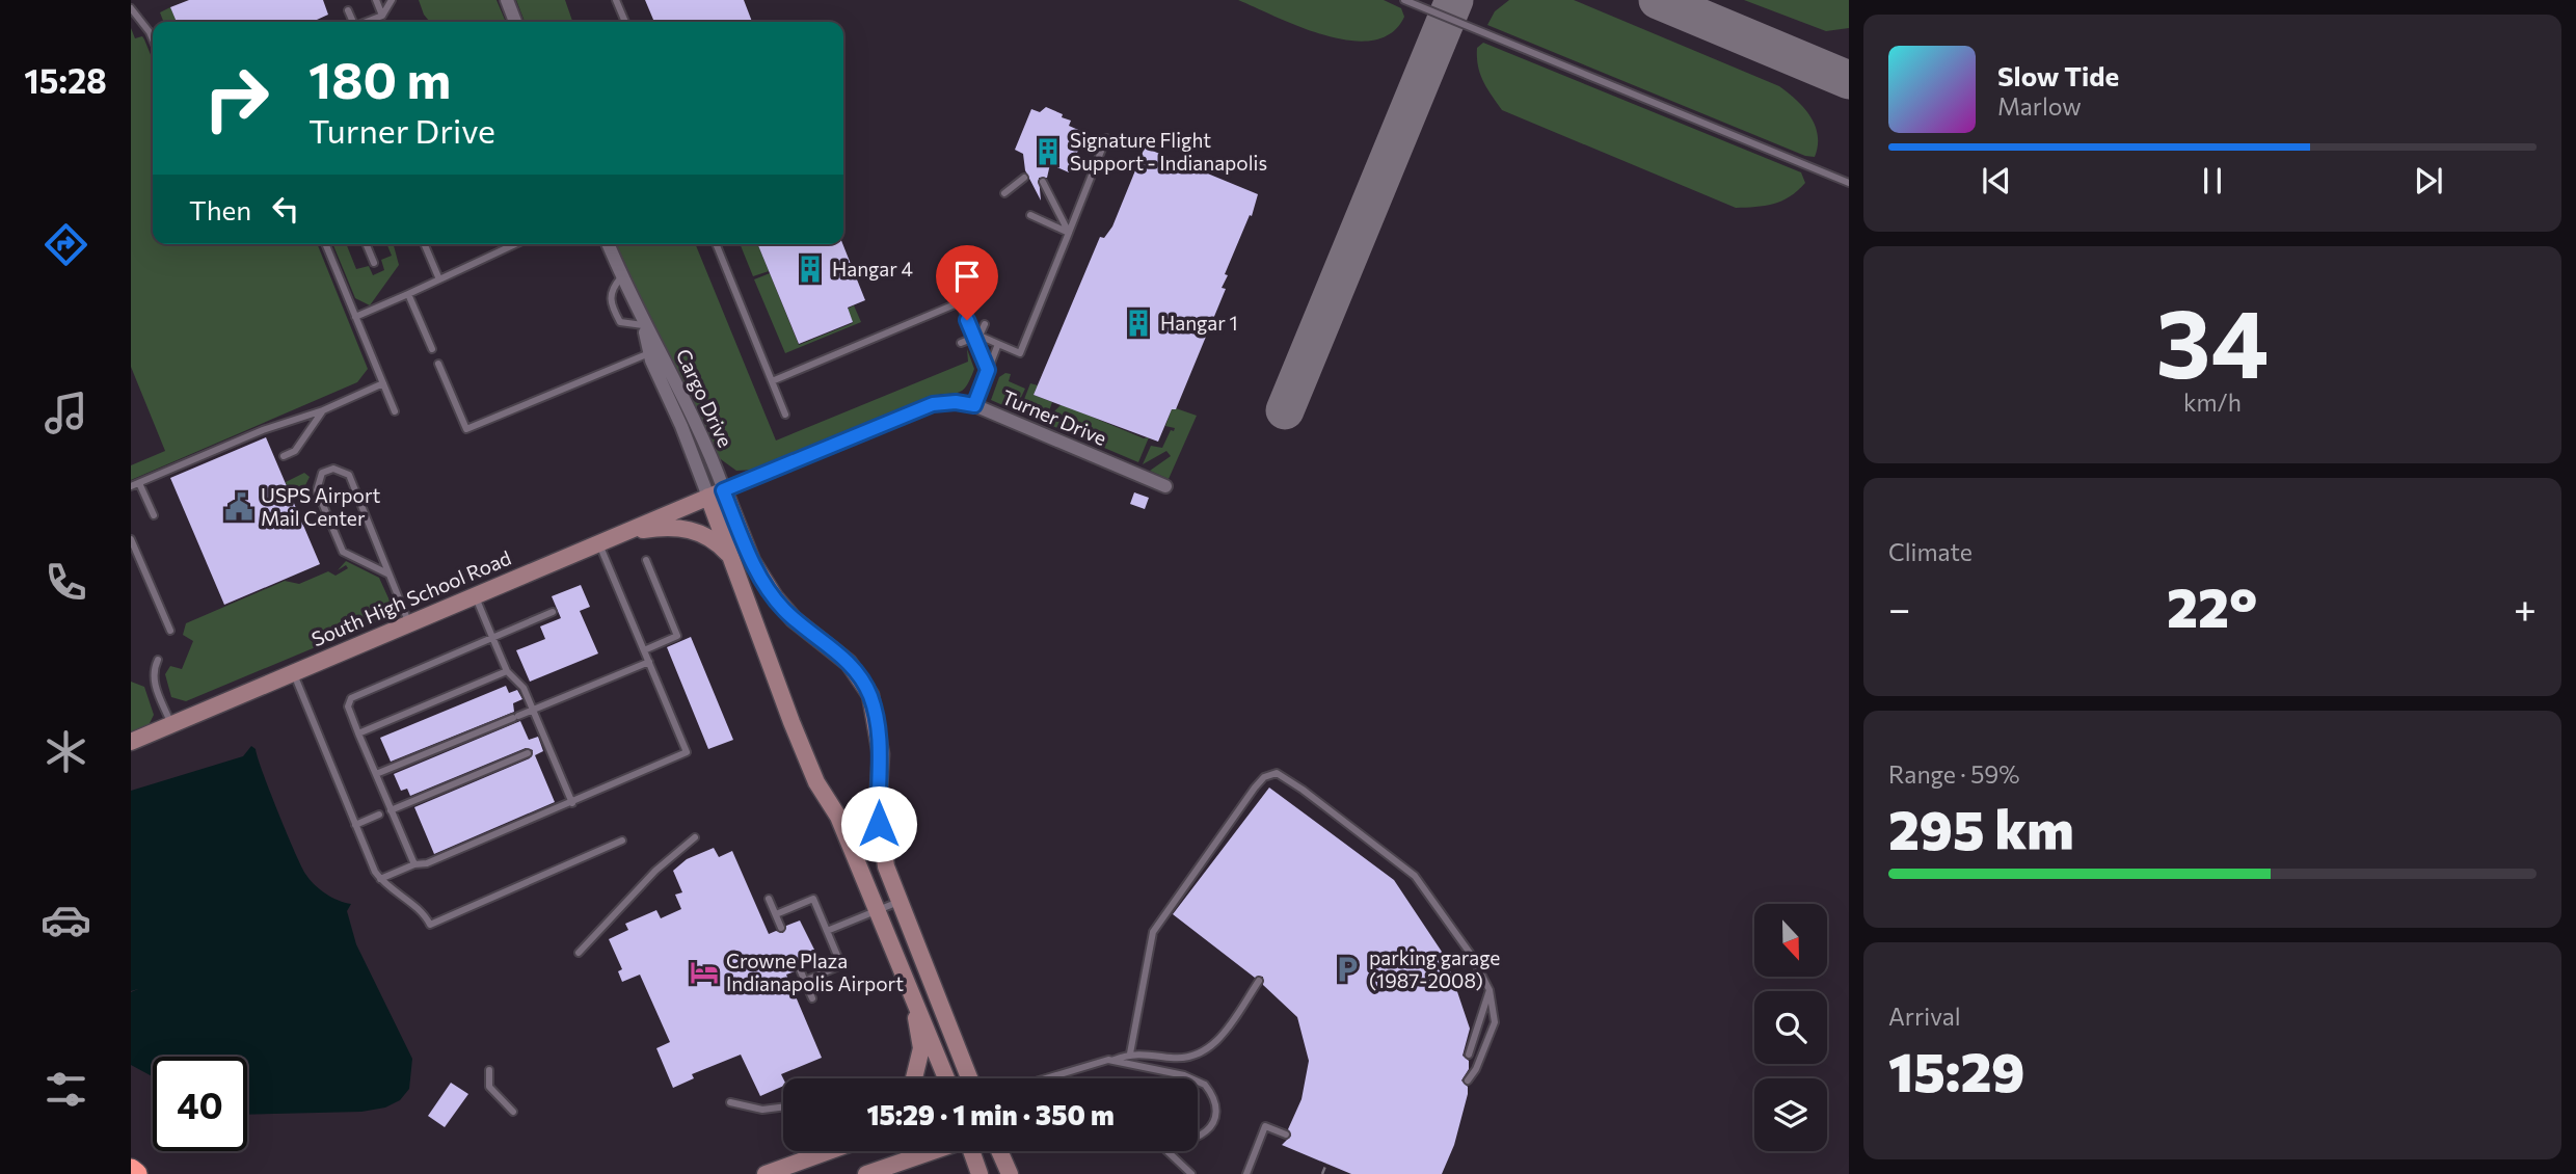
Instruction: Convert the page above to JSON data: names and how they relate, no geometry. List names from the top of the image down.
{
  "streets": {
    "street": ["Cargo Drive", "Turner Drive", "South High School Road"]
  },
  "crossings": [
    ["Cargo Drive", "Turner Drive"],
    ["Cargo Drive", "South High School Road"],
    ["Turner Drive", "South High School Road"]
  ],
  "places": {
    "building": ["Signature Flight Support - Indianapolis", "Hangar 4", "Hangar 1"],
    "public building": ["USPS Airport Mail Center"],
    "parking": ["parking garage (1987-2008)"],
    "hotel": ["Crowne Plaza Indianapolis Airport"]
  },
  "north": "bottom",
  "page": {
    "tabs": "15:28",
    "turn": ["180 m", "Turner Drive"],
    "song": ["Slow Tide", "Marlow"],
    "then": "Then",
    "tile": [
      ["34", "km/h"],
      "Climate",
      ["Range · 59%", "295 km"],
      ["Arrival", "15:29"]
    ],
    "heat": ["−", "22°", "+"],
    "limit": "40",
    "trip": "15:29 · 1 min · 350 m"
  }
}
